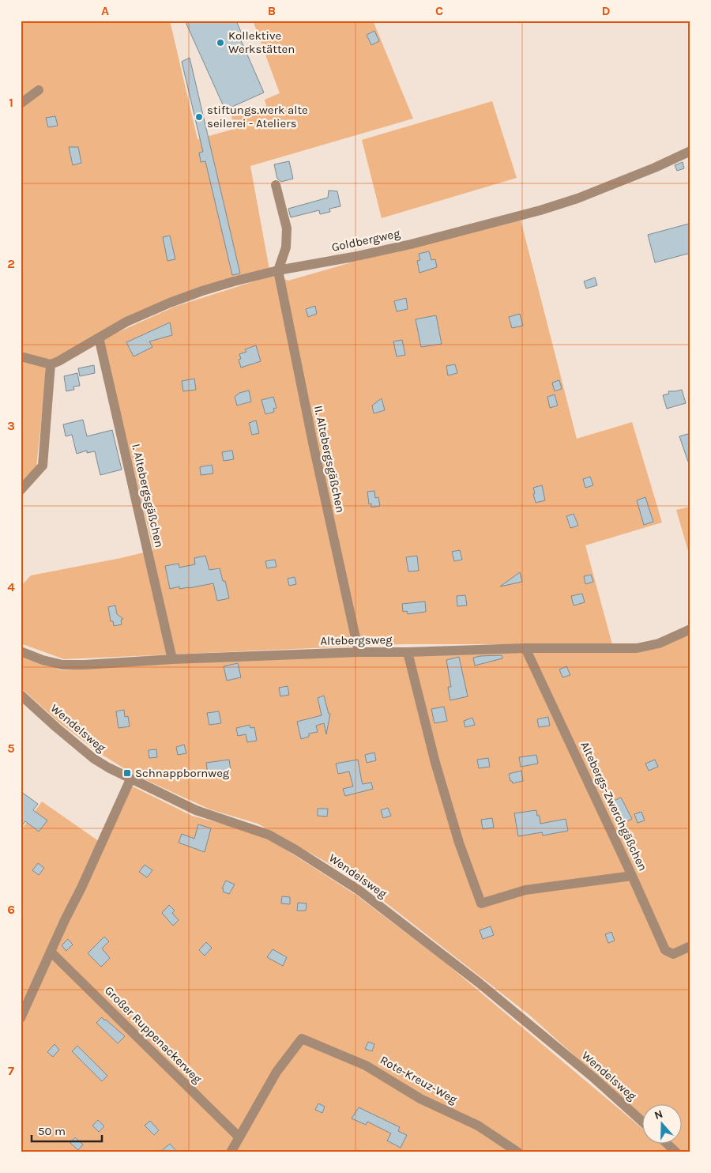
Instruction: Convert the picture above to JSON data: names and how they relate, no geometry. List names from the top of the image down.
{
  "streets": {
    "street": [
      "Goldbergweg",
      "II. Altebergsgäßchen",
      "I. Altebergsgäßchen",
      "Altebergsweg",
      "Wendelsweg",
      "Altebergs-Zwerchgäßchen",
      "Großer Ruppenackerweg",
      "Rote-Kreuz-Weg"
    ]
  },
  "crossings": [
    ["Goldbergweg", "II. Altebergsgäßchen"],
    ["Goldbergweg", "I. Altebergsgäßchen"],
    ["II. Altebergsgäßchen", "Altebergsweg"],
    ["I. Altebergsgäßchen", "Altebergsweg"],
    ["Altebergsweg", "Altebergs-Zwerchgäßchen"],
    ["Großer Ruppenackerweg", "Rote-Kreuz-Weg"]
  ],
  "places": {
    "other": ["Kollektive Werkstätten", "stiftungs.werk alte seilerei - Ateliers"],
    "transit": ["Schnappbornweg"]
  },
  "scale_bar": "50 m",
  "north": "top",
  "grid": {
    "columns": [
      "A",
      "B",
      "C",
      "D"
    ],
    "rows": [
      "1",
      "2",
      "3",
      "4",
      "5",
      "6",
      "7"
    ]
  }
}
